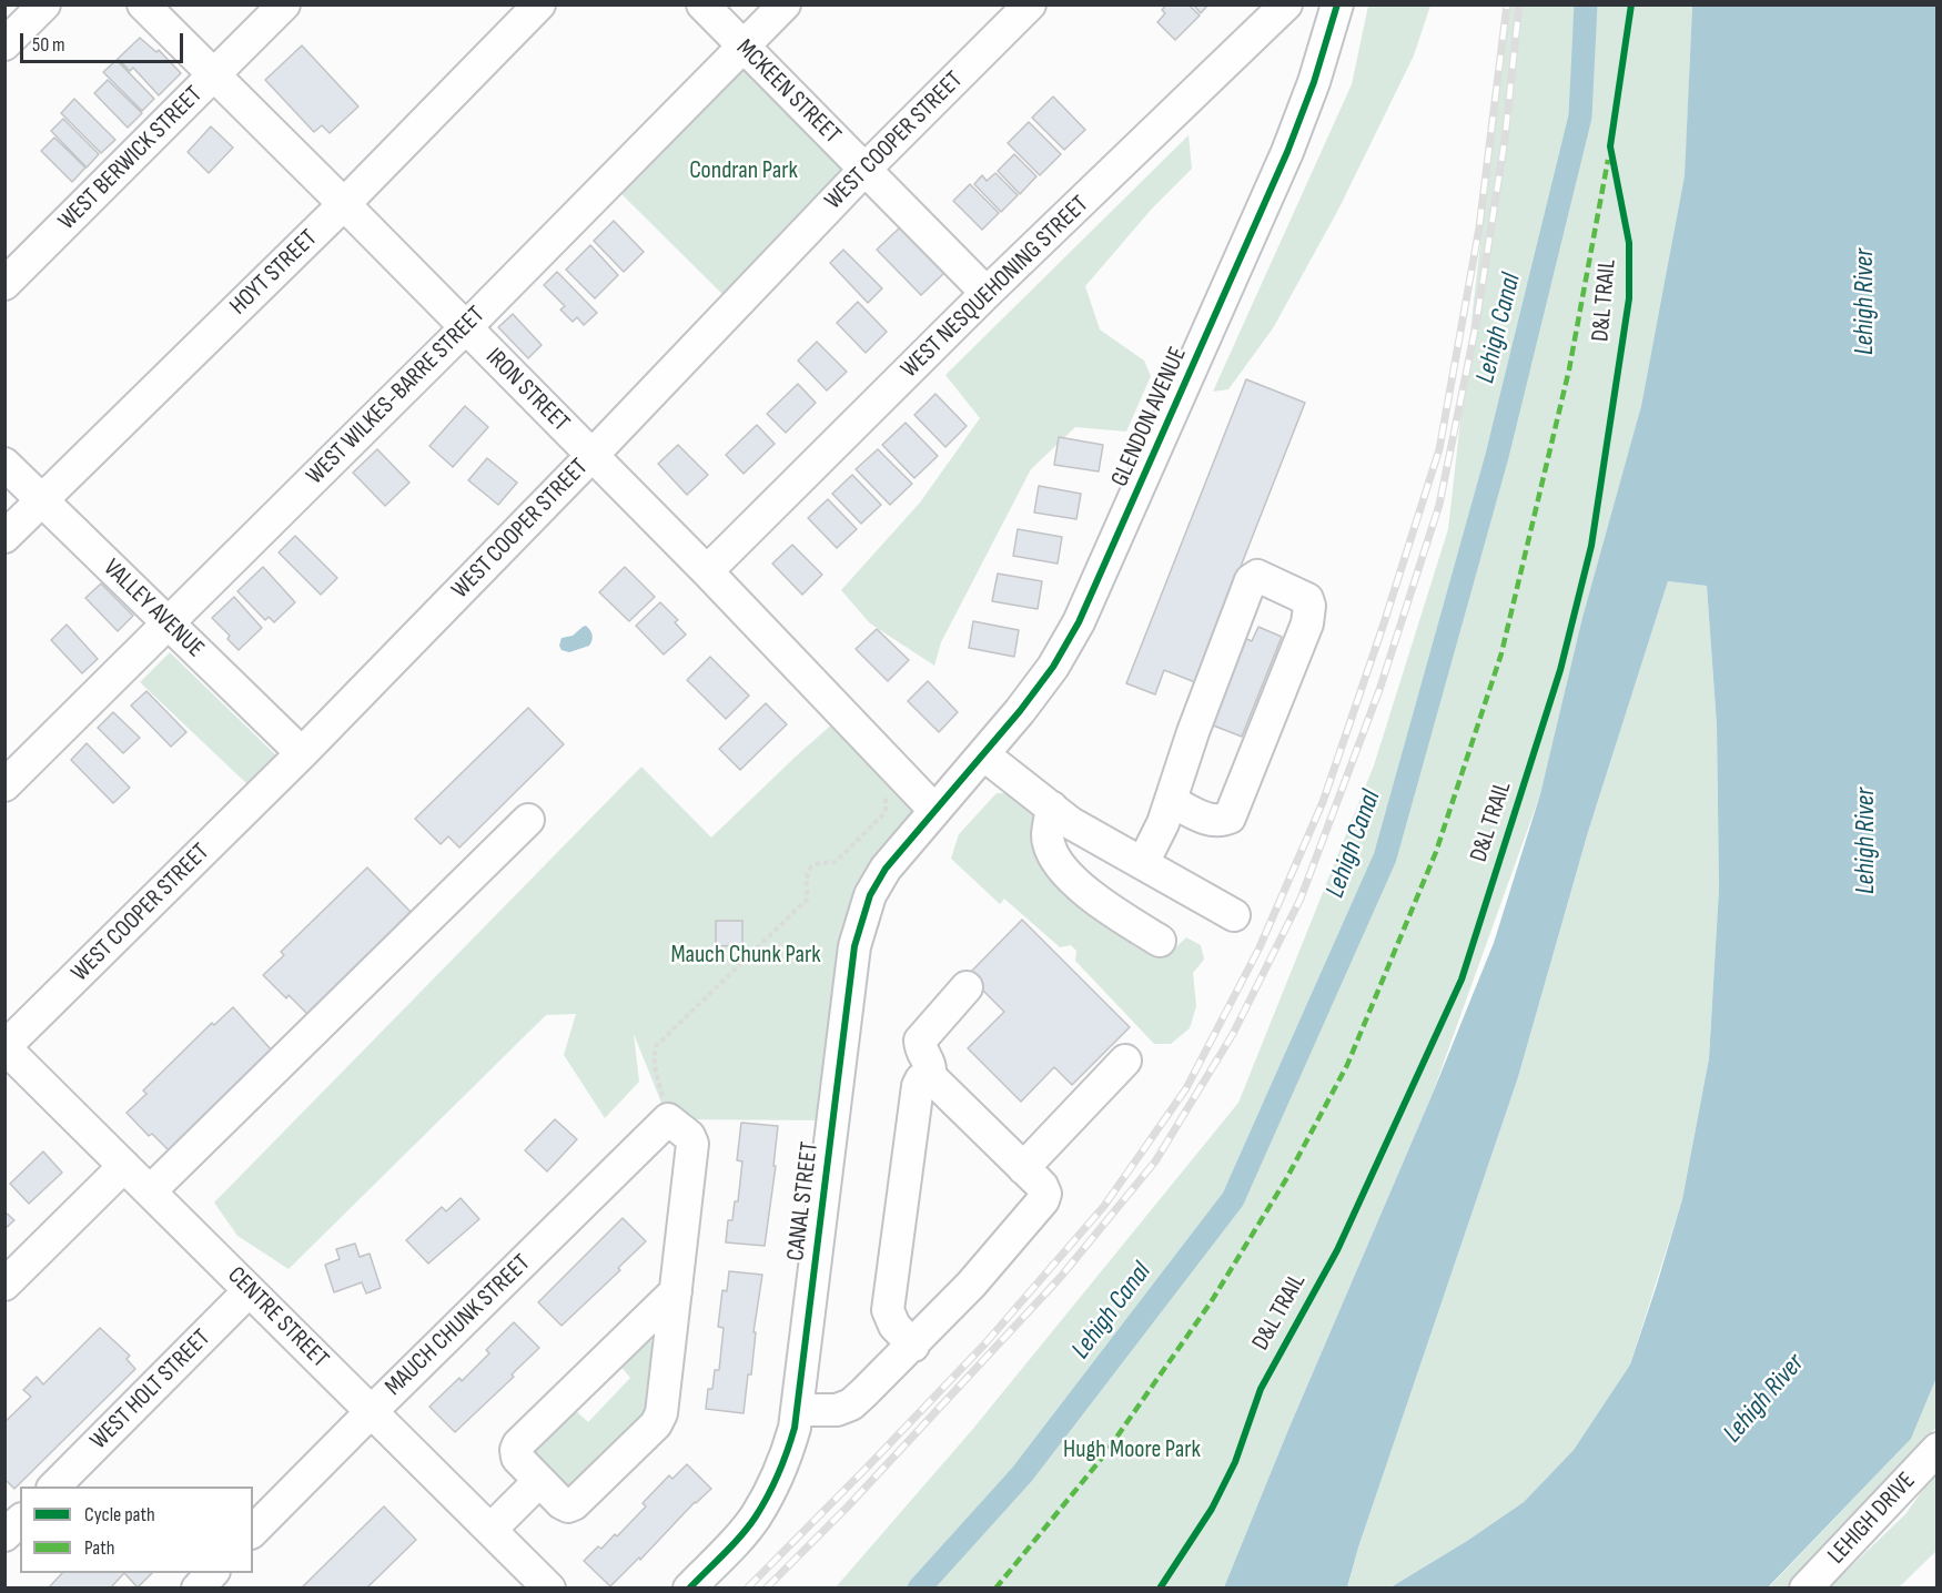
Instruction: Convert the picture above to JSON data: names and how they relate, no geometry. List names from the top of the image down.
{
  "streets": {
    "street": [
      "MCKEEN STREET",
      "WEST COOPER STREET",
      "WEST BERWICK STREET",
      "HOYT STREET",
      "WEST NESQUEHONING STREET",
      "IRON STREET",
      "WEST WILKES-BARRE STREET",
      "GLENDON AVENUE",
      "VALLEY AVENUE",
      "CANAL STREET",
      "CENTRE STREET",
      "MAUCH CHUNK STREET",
      "WEST HOLT STREET",
      "LEHIGH DRIVE"
    ],
    "cycle path": ["D&L TRAIL"]
  },
  "crossings": [
    ["MCKEEN STREET", "WEST COOPER STREET"],
    ["MCKEEN STREET", "WEST NESQUEHONING STREET"],
    ["MCKEEN STREET", "WEST WILKES-BARRE STREET"],
    ["WEST COOPER STREET", "IRON STREET"],
    ["WEST COOPER STREET", "VALLEY AVENUE"],
    ["WEST COOPER STREET", "CENTRE STREET"],
    ["WEST BERWICK STREET", "IRON STREET"],
    ["HOYT STREET", "IRON STREET"],
    ["HOYT STREET", "VALLEY AVENUE"],
    ["WEST NESQUEHONING STREET", "IRON STREET"],
    ["IRON STREET", "WEST WILKES-BARRE STREET"],
    ["IRON STREET", "GLENDON AVENUE"],
    ["IRON STREET", "CANAL STREET"],
    ["WEST WILKES-BARRE STREET", "VALLEY AVENUE"],
    ["GLENDON AVENUE", "CANAL STREET"],
    ["CENTRE STREET", "MAUCH CHUNK STREET"],
    ["CENTRE STREET", "WEST HOLT STREET"]
  ],
  "water": ["Lehigh River", "Lehigh Canal"],
  "parks": ["Condran Park", "Mauch Chunk Park", "Hugh Moore Park"],
  "legend": ["Cycle path", "Path"],
  "scale_bar": "50 m"
}
